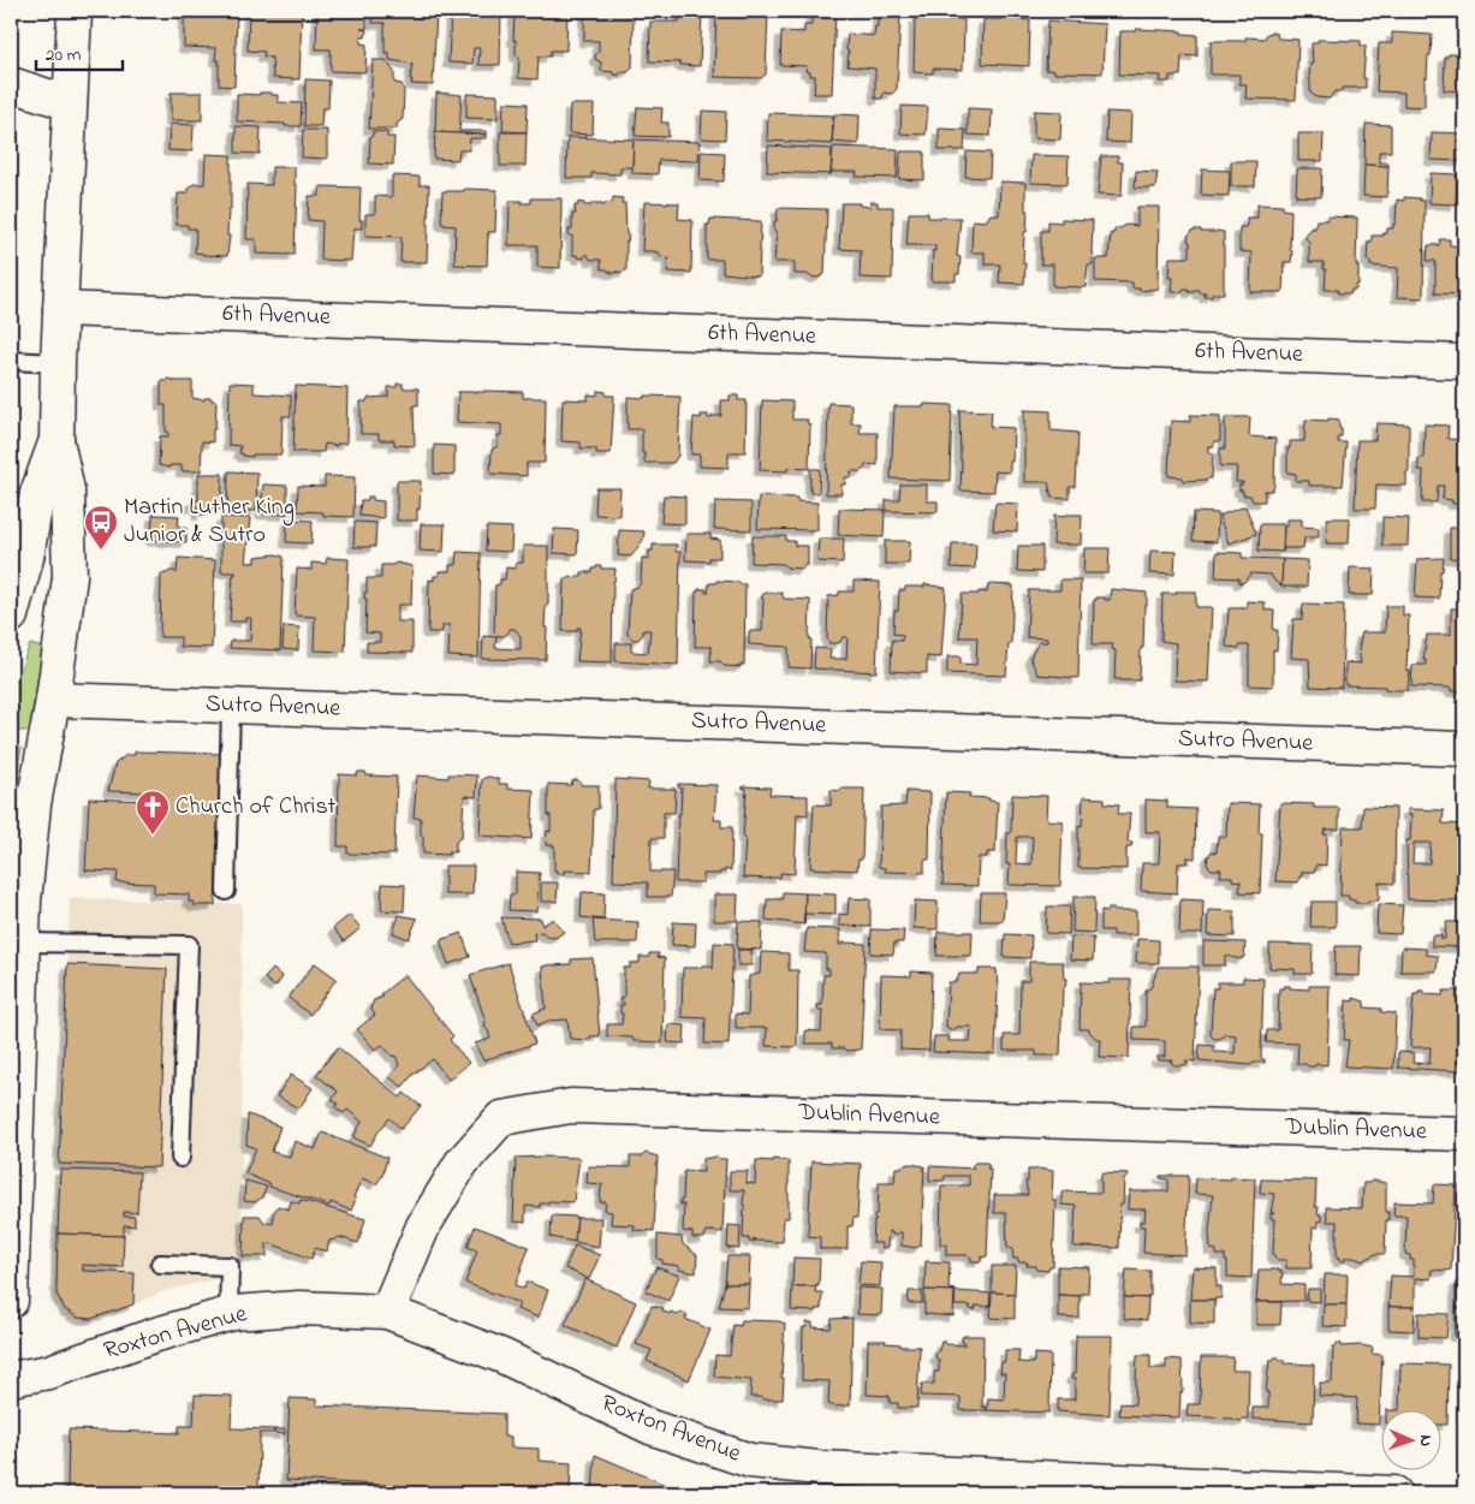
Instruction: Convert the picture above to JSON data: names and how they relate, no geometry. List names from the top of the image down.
{
  "streets": {
    "street": [
      "6th Avenue",
      "Sutro Avenue",
      "Dublin Avenue",
      "Roxton Avenue"
    ]
  },
  "crossings": [
    ["Dublin Avenue", "Roxton Avenue"]
  ],
  "places": {
    "bus stop": ["Martin Luther King Junior & Sutro"],
    "church": ["Church of Christ"]
  },
  "scale_bar": "20 m",
  "north": "right"
}
